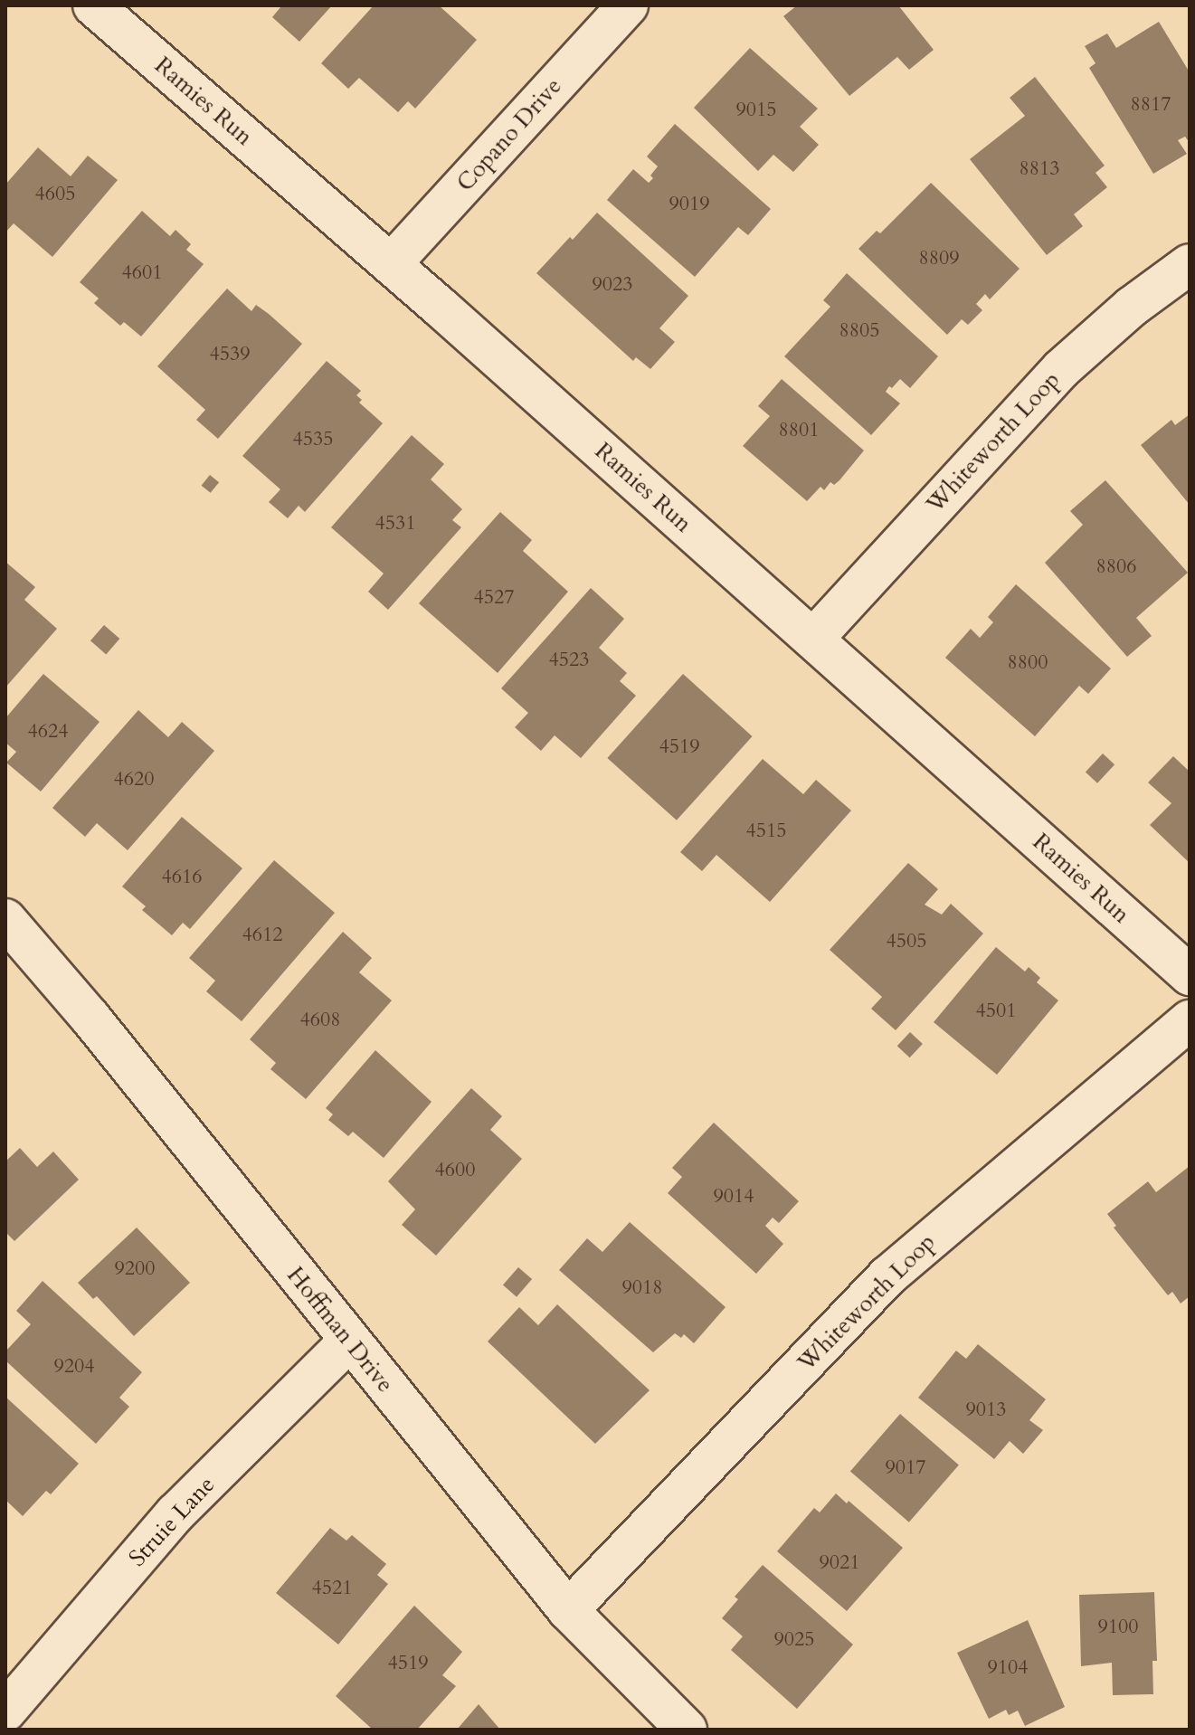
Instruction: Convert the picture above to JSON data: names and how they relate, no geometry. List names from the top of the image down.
{
  "streets": {
    "street": [
      "Ramies Run",
      "Copano Drive",
      "Whiteworth Loop",
      "Hoffman Drive",
      "Struie Lane"
    ]
  },
  "crossings": [
    ["Ramies Run", "Copano Drive"],
    ["Ramies Run", "Whiteworth Loop"],
    ["Whiteworth Loop", "Hoffman Drive"],
    ["Hoffman Drive", "Struie Lane"]
  ],
  "house_numbers": [
    "8817",
    "9015",
    "8813",
    "4605",
    "9019",
    "8809",
    "4601",
    "9023",
    "8805",
    "4539",
    "8801",
    "4535",
    "4531",
    "8806",
    "4527",
    "4523",
    "8800",
    "4624",
    "4519",
    "4620",
    "4515",
    "4616",
    "4612",
    "4505",
    "4501",
    "4608",
    "4600",
    "9014",
    "9200",
    "9018",
    "9204",
    "9013",
    "9017",
    "9021",
    "4521",
    "9100",
    "9025",
    "4519",
    "9104"
  ]
}
